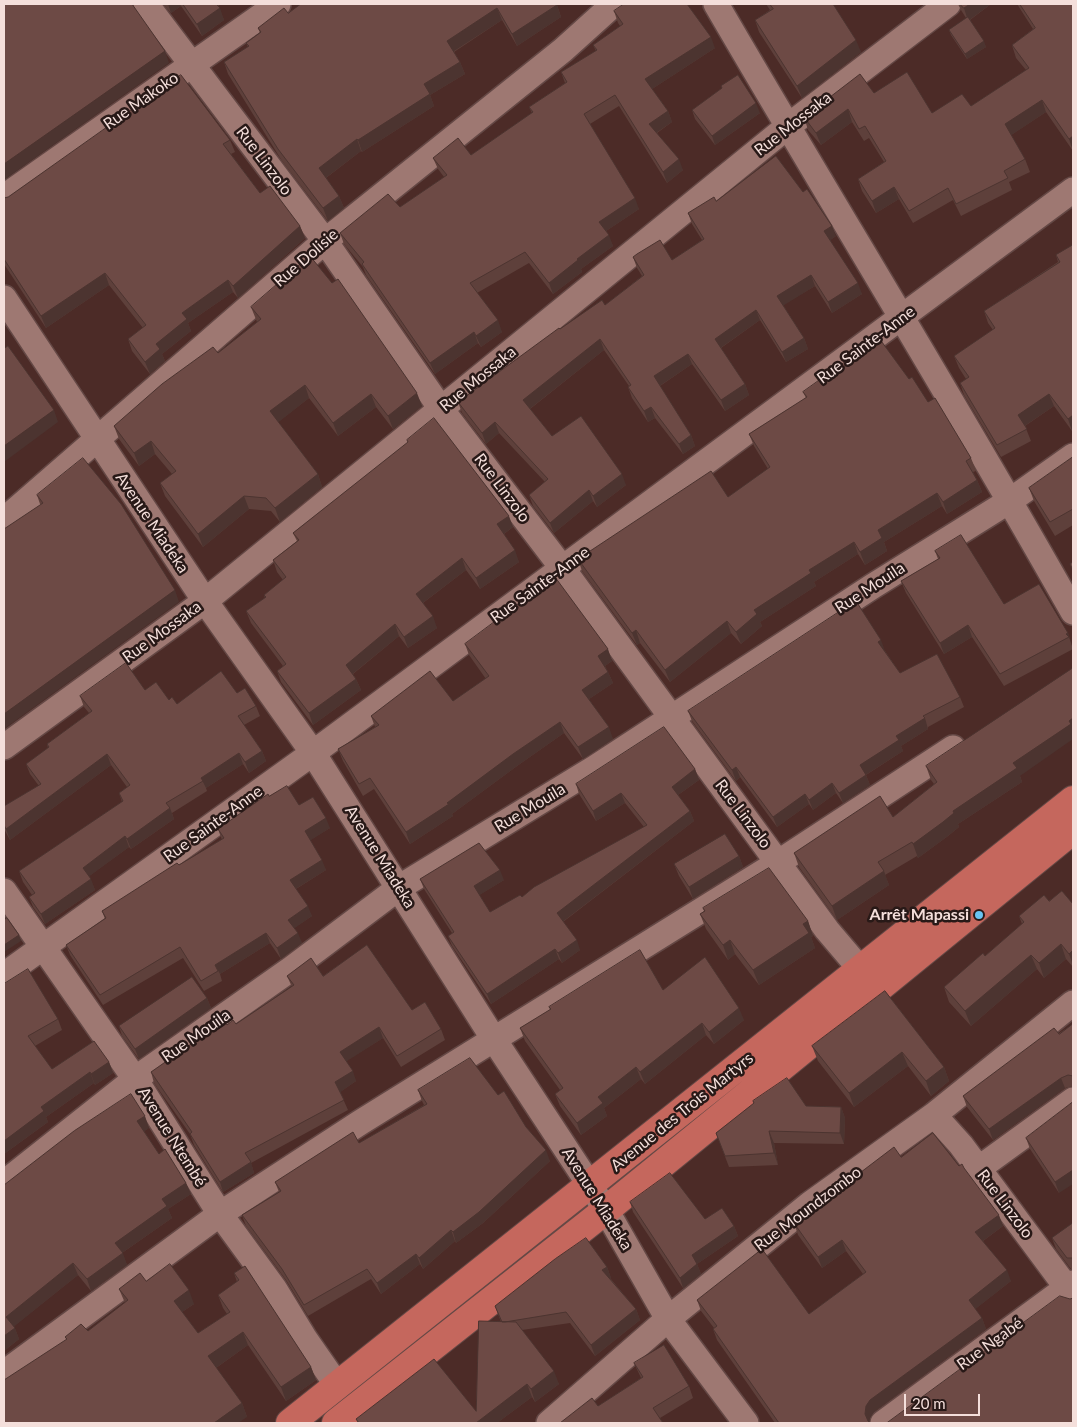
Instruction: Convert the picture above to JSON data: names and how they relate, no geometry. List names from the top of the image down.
{
  "streets": {
    "main road": ["Avenue des Trois Martyrs"],
    "street": [
      "Rue Makoko",
      "Rue Mossaka",
      "Rue Linzolo",
      "Rue Dolisie",
      "Rue Sainte-Anne",
      "Avenue Miadeka",
      "Rue Mouila",
      "Avenue Ntembé",
      "Rue Moundzombo",
      "Rue Ngabé"
    ]
  },
  "crossings": [
    ["Rue Makoko", "Rue Linzolo"],
    ["Rue Mossaka", "Rue Linzolo"],
    ["Rue Mossaka", "Avenue Miadeka"],
    ["Rue Linzolo", "Rue Dolisie"],
    ["Rue Linzolo", "Rue Sainte-Anne"],
    ["Rue Linzolo", "Rue Mouila"],
    ["Rue Linzolo", "Avenue des Trois Martyrs"],
    ["Rue Linzolo", "Rue Moundzombo"],
    ["Rue Linzolo", "Rue Ngabé"],
    ["Rue Dolisie", "Avenue Miadeka"],
    ["Rue Sainte-Anne", "Avenue Miadeka"],
    ["Rue Sainte-Anne", "Avenue Ntembé"],
    ["Avenue Miadeka", "Rue Mouila"],
    ["Avenue Miadeka", "Avenue des Trois Martyrs"],
    ["Avenue Miadeka", "Rue Moundzombo"],
    ["Rue Mouila", "Avenue Ntembé"],
    ["Avenue des Trois Martyrs", "Avenue Ntembé"]
  ],
  "places": ["Arrêt Mapassi"],
  "scale_bar": "20 m"
}
